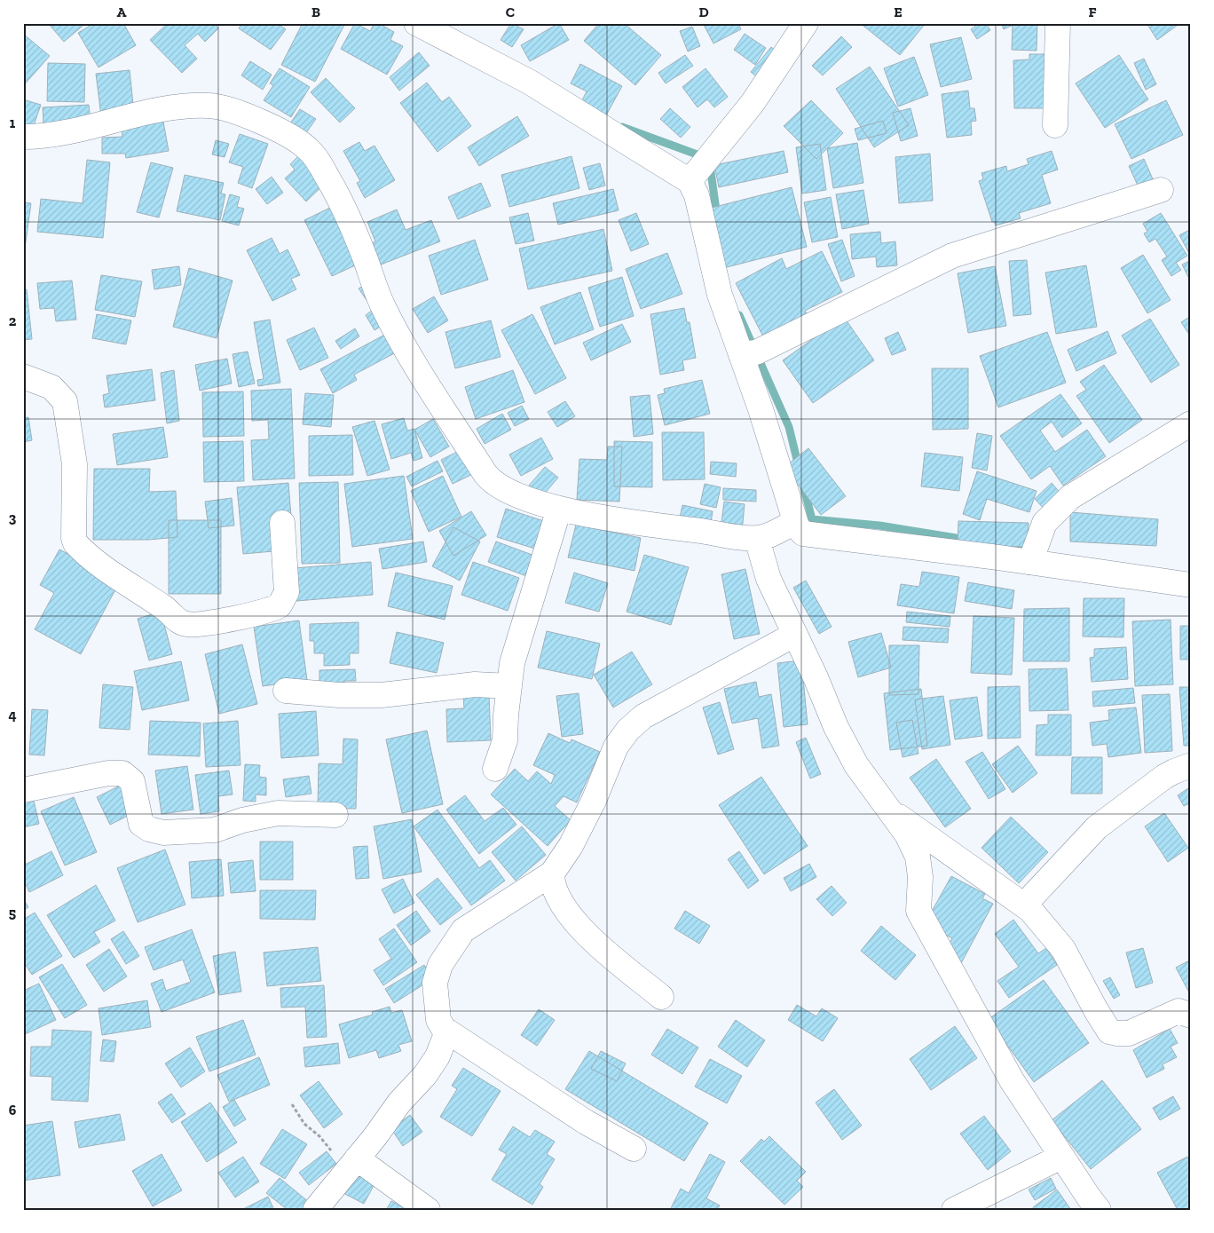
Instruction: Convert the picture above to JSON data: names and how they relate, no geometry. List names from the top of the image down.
{
  "grid": {
    "columns": [
      "A",
      "B",
      "C",
      "D",
      "E",
      "F"
    ],
    "rows": [
      "1",
      "2",
      "3",
      "4",
      "5",
      "6"
    ]
  }
}
